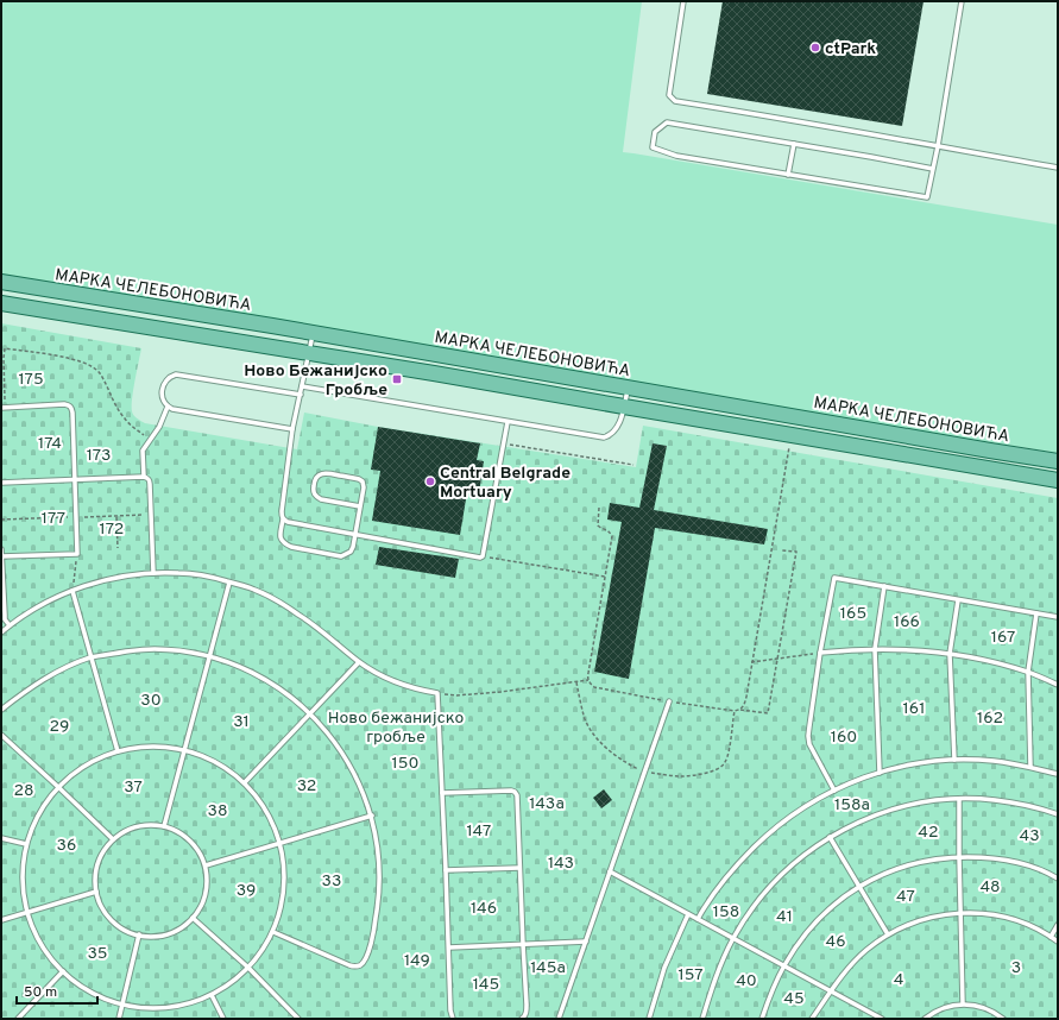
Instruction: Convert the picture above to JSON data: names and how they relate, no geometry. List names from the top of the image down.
{
  "streets": {
    "main road": ["МАРКА ЧЕЛЕБОНОВИЋА"]
  },
  "parks": [
    "175",
    "174",
    "173",
    "177",
    "172",
    "165",
    "166",
    "167",
    "30",
    "161",
    "Ново бежанијско гробље",
    "162",
    "31",
    "29",
    "160",
    "150",
    "32",
    "37",
    "28",
    "143a",
    "158a",
    "38",
    "147",
    "42",
    "43",
    "36",
    "143",
    "33",
    "48",
    "39",
    "47",
    "146",
    "158",
    "41",
    "46",
    "35",
    "149",
    "145a",
    "3",
    "157",
    "4",
    "40",
    "145",
    "45"
  ],
  "places": {
    "other": ["ctPark", "Central Belgrade Mortuary"],
    "transit": ["Ново Бежанијско Гробље"]
  },
  "scale_bar": "50 m"
}
